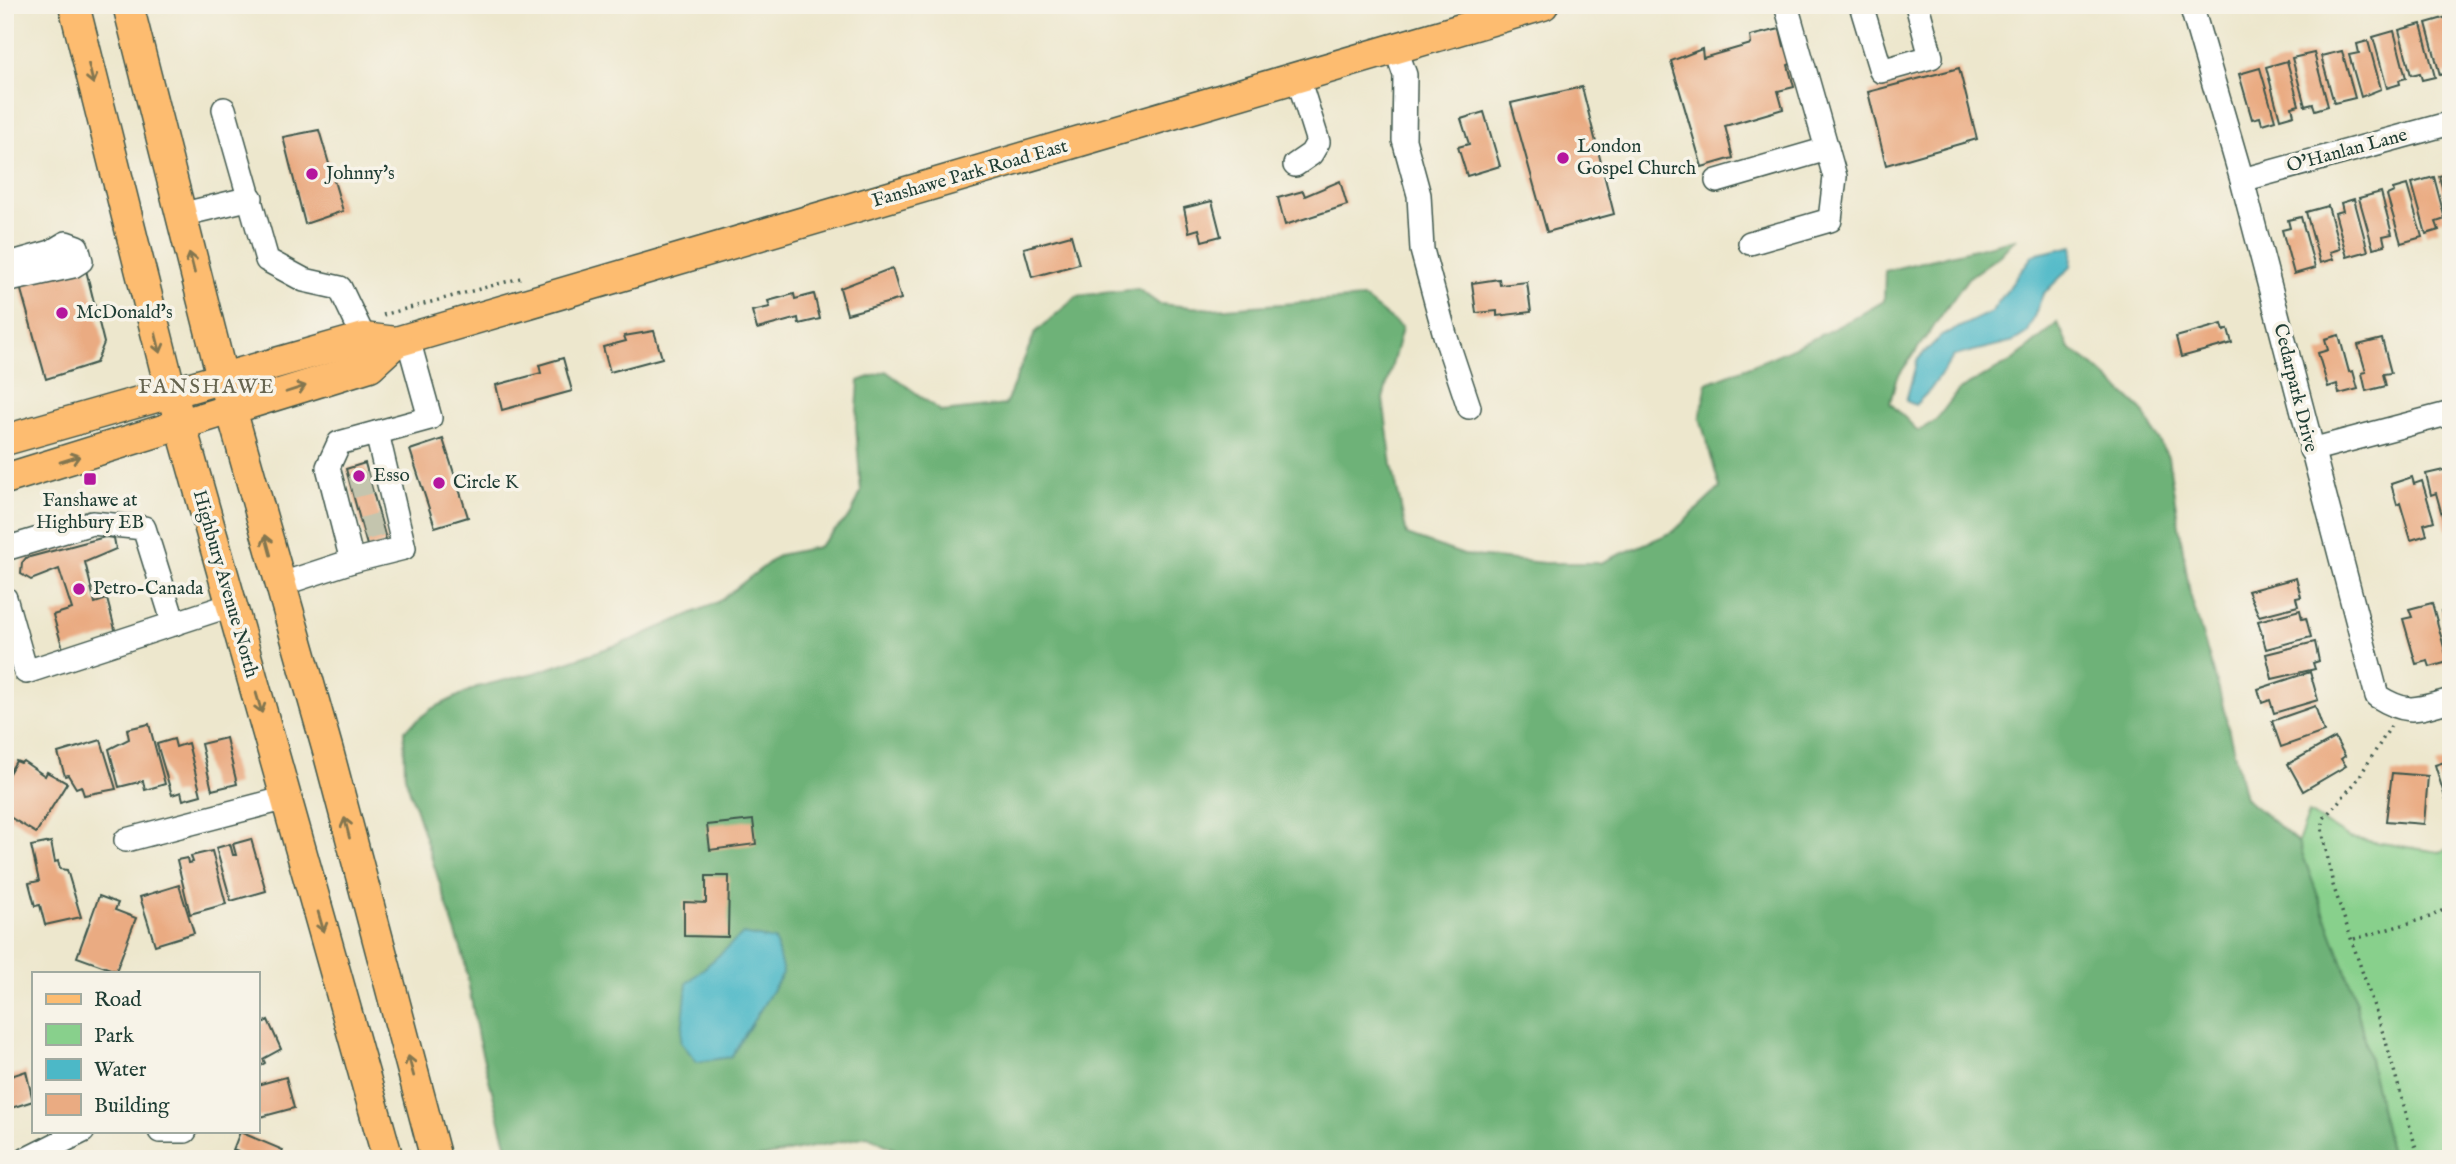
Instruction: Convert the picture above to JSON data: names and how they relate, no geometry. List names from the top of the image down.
{
  "streets": {
    "main road": ["Fanshawe Park Road East", "Highbury Avenue North"],
    "street": ["O'Hanlan Lane", "Cedarpark Drive"]
  },
  "crossings": [
    ["O'Hanlan Lane", "Cedarpark Drive"],
    ["Fanshawe Park Road East", "Highbury Avenue North"]
  ],
  "districts": ["FANSHAWE"],
  "places": {
    "other": [
      "London Gospel Church",
      "Johnny's",
      "McDonald's",
      "Esso",
      "Circle K",
      "Petro-Canada"
    ],
    "transit": ["Fanshawe at Highbury EB"]
  },
  "legend": [
    "Road",
    "Park",
    "Water",
    "Building"
  ]
}
